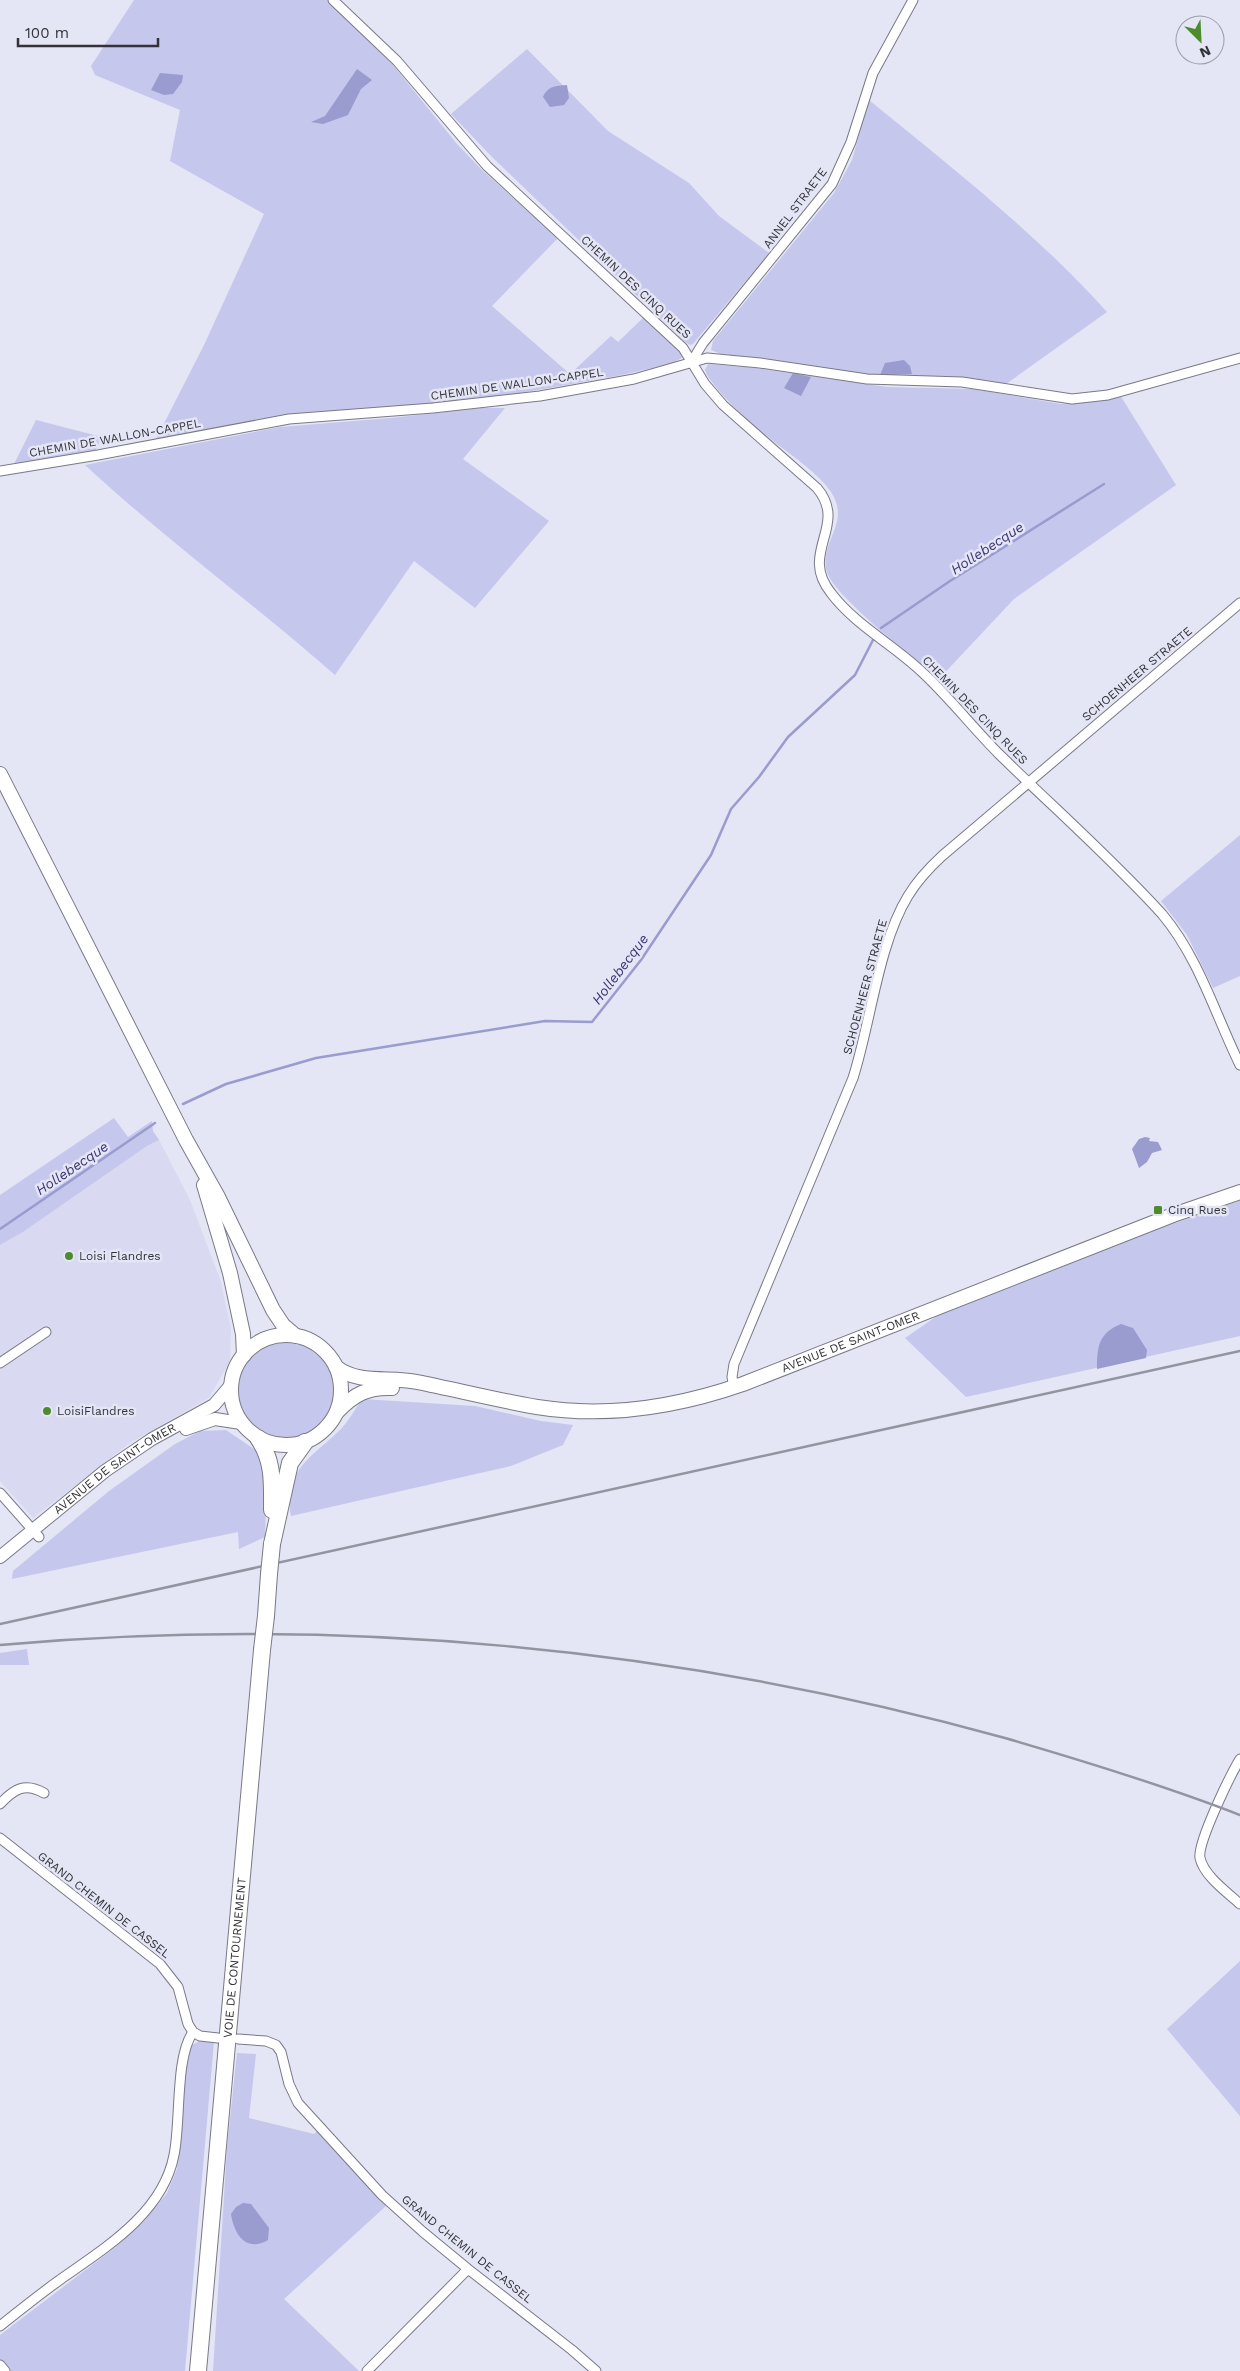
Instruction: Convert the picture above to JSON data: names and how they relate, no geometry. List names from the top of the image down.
{
  "streets": {
    "highway": ["VOIE DE CONTOURNEMENT"],
    "main road": ["AVENUE DE SAINT-OMER"],
    "street": [
      "ANNEL STRAETE",
      "CHEMIN DES CINQ RUES",
      "CHEMIN DE WALLON-CAPPEL",
      "SCHOENHEER STRAETE",
      "GRAND CHEMIN DE CASSEL"
    ]
  },
  "crossings": [
    ["ANNEL STRAETE", "CHEMIN DES CINQ RUES"],
    ["ANNEL STRAETE", "CHEMIN DE WALLON-CAPPEL"],
    ["CHEMIN DES CINQ RUES", "CHEMIN DE WALLON-CAPPEL"],
    ["CHEMIN DES CINQ RUES", "SCHOENHEER STRAETE"],
    ["SCHOENHEER STRAETE", "AVENUE DE SAINT-OMER"],
    ["AVENUE DE SAINT-OMER", "VOIE DE CONTOURNEMENT"]
  ],
  "water": ["Hollebecque"],
  "places": {
    "transit": ["Cinq Rues"],
    "other": ["Loisi Flandres", "LoisiFlandres"]
  },
  "scale_bar": "100 m",
  "north": "bottom right"
}
